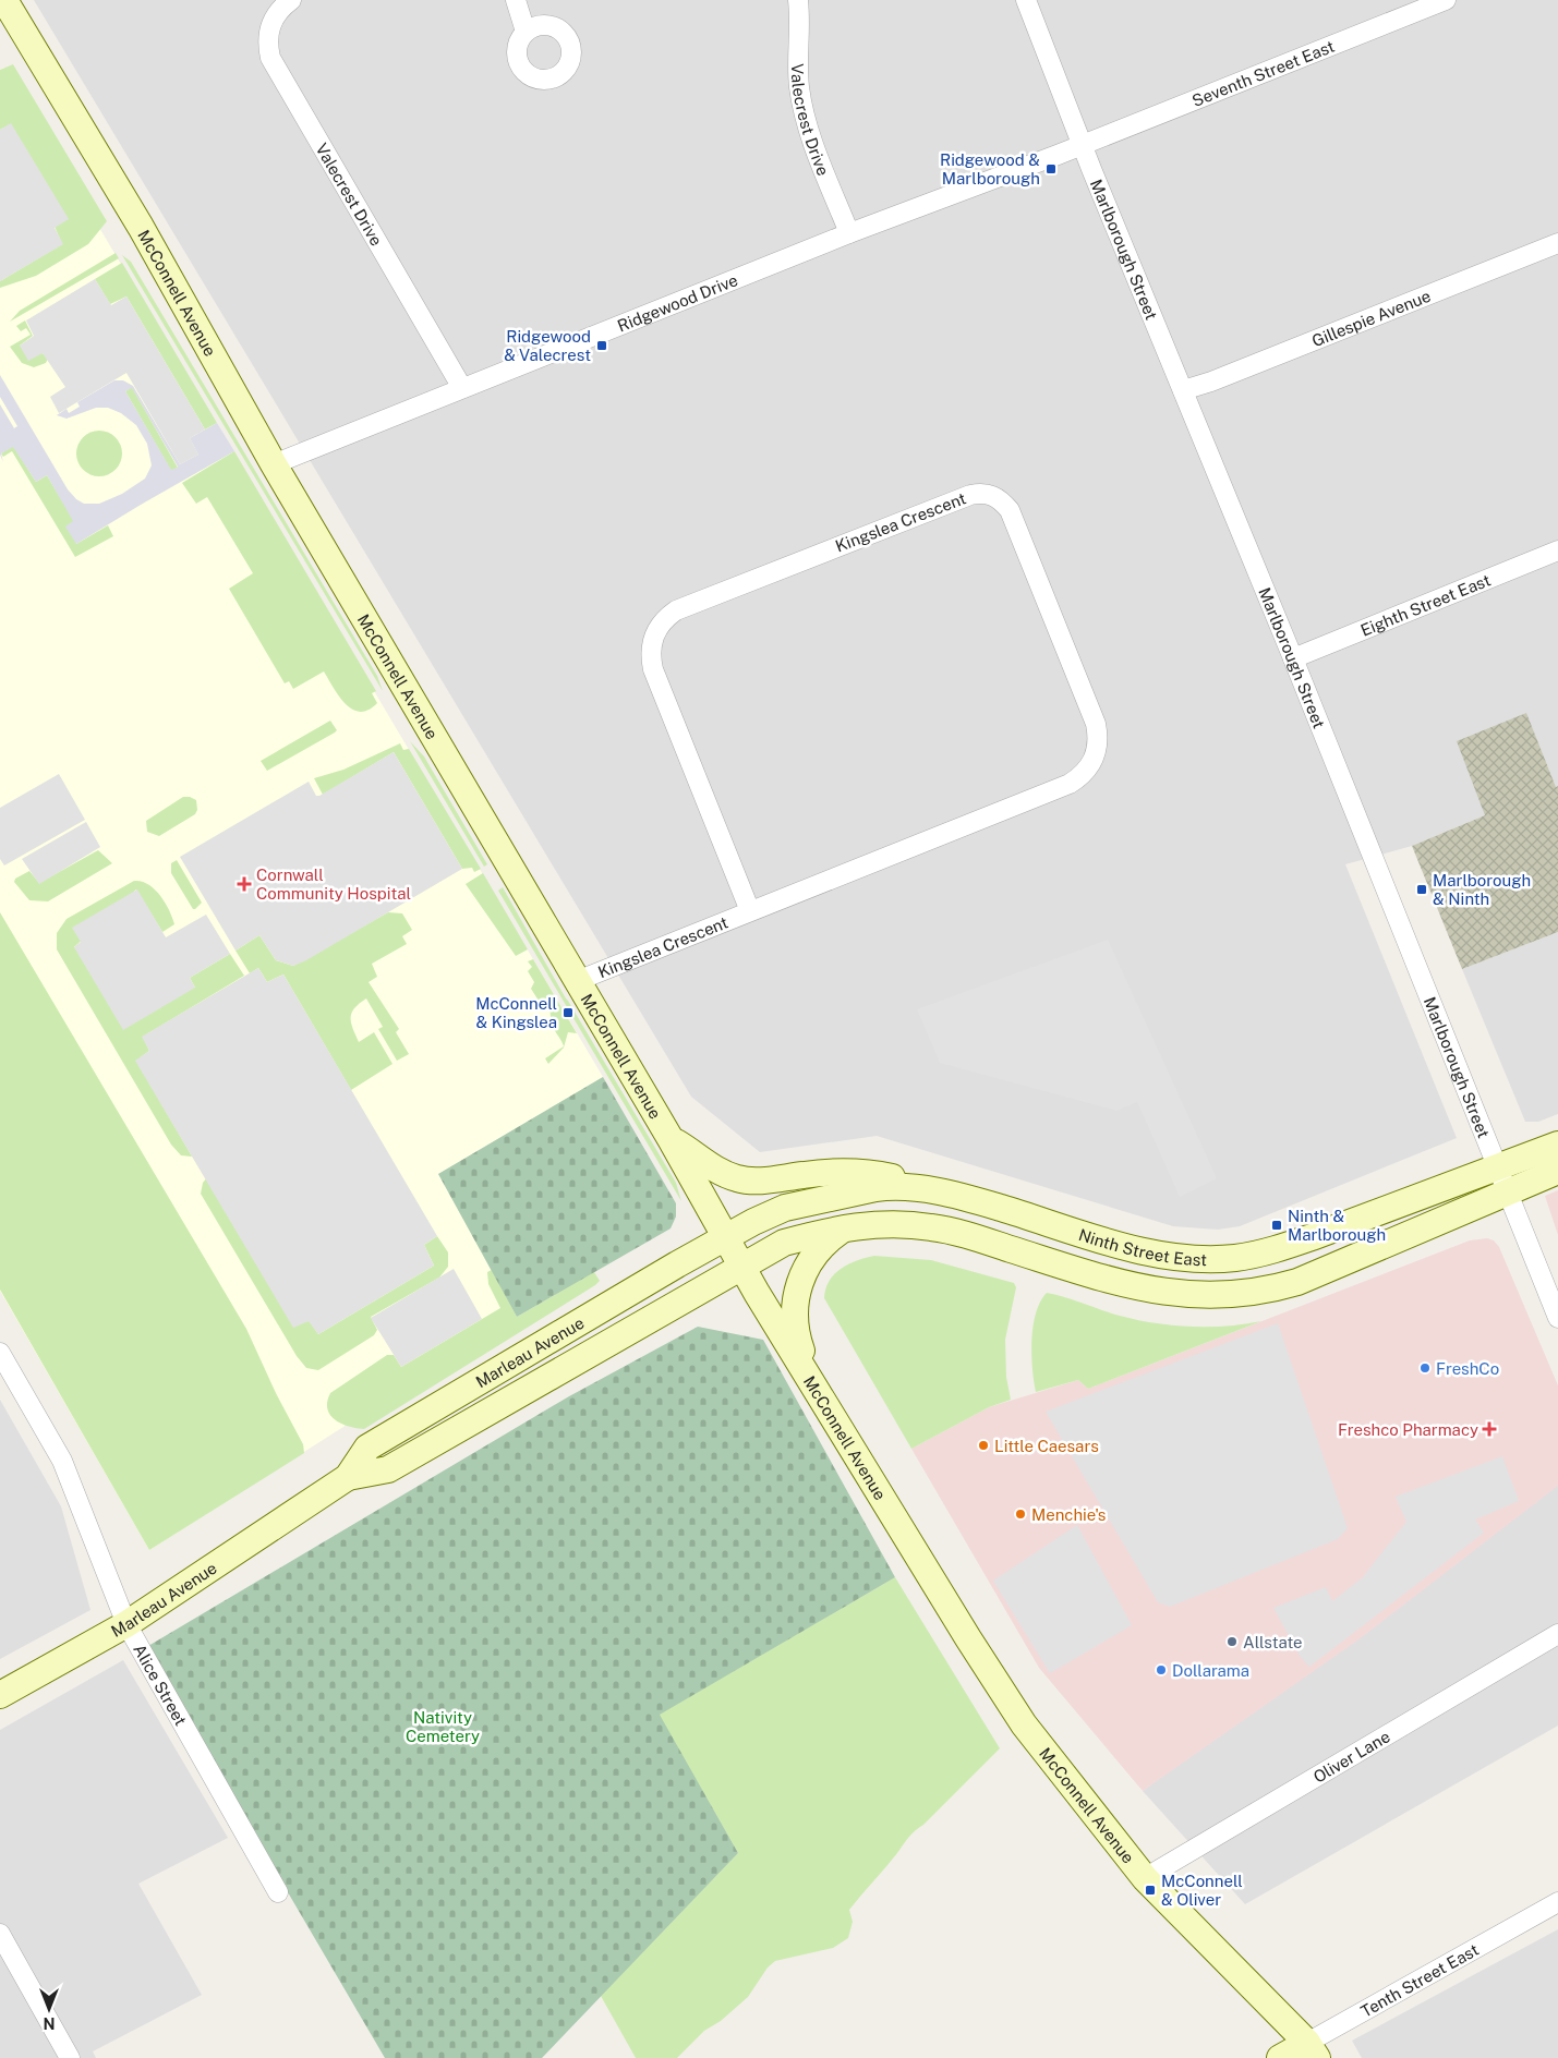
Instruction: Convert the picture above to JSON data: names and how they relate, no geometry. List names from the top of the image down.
{
  "streets": {
    "main road": [
      "McConnell Avenue",
      "Ninth Street East",
      "Marleau Avenue",
      "Tenth Street East"
    ],
    "street": [
      "Seventh Street East",
      "Valecrest Drive",
      "Marlborough Street",
      "Ridgewood Drive",
      "Gillespie Avenue",
      "Kingslea Crescent",
      "Eighth Street East",
      "Alice Street",
      "Oliver Lane"
    ]
  },
  "crossings": [
    ["Seventh Street East", "Marlborough Street"],
    ["Seventh Street East", "Ridgewood Drive"],
    ["Valecrest Drive", "Ridgewood Drive"],
    ["Marlborough Street", "Ridgewood Drive"],
    ["Marlborough Street", "Gillespie Avenue"],
    ["Marlborough Street", "Eighth Street East"],
    ["Marlborough Street", "Ninth Street East"],
    ["McConnell Avenue", "Ridgewood Drive"],
    ["McConnell Avenue", "Kingslea Crescent"],
    ["McConnell Avenue", "Ninth Street East"],
    ["McConnell Avenue", "Marleau Avenue"],
    ["McConnell Avenue", "Oliver Lane"],
    ["McConnell Avenue", "Tenth Street East"],
    ["Ninth Street East", "Marleau Avenue"],
    ["Marleau Avenue", "Alice Street"]
  ],
  "parks": ["Nativity Cemetery"],
  "places": {
    "transit": [
      "Ridgewood & Marlborough",
      "Ridgewood & Valecrest",
      "Marlborough & Ninth",
      "McConnell & Kingslea",
      "Ninth & Marlborough",
      "McConnell & Oliver"
    ],
    "health": ["Cornwall Community Hospital", "Freshco Pharmacy"],
    "other": [
      "FreshCo",
      "Little Caesars",
      "Menchie's",
      "Allstate",
      "Dollarama"
    ]
  },
  "north": "bottom"
}
